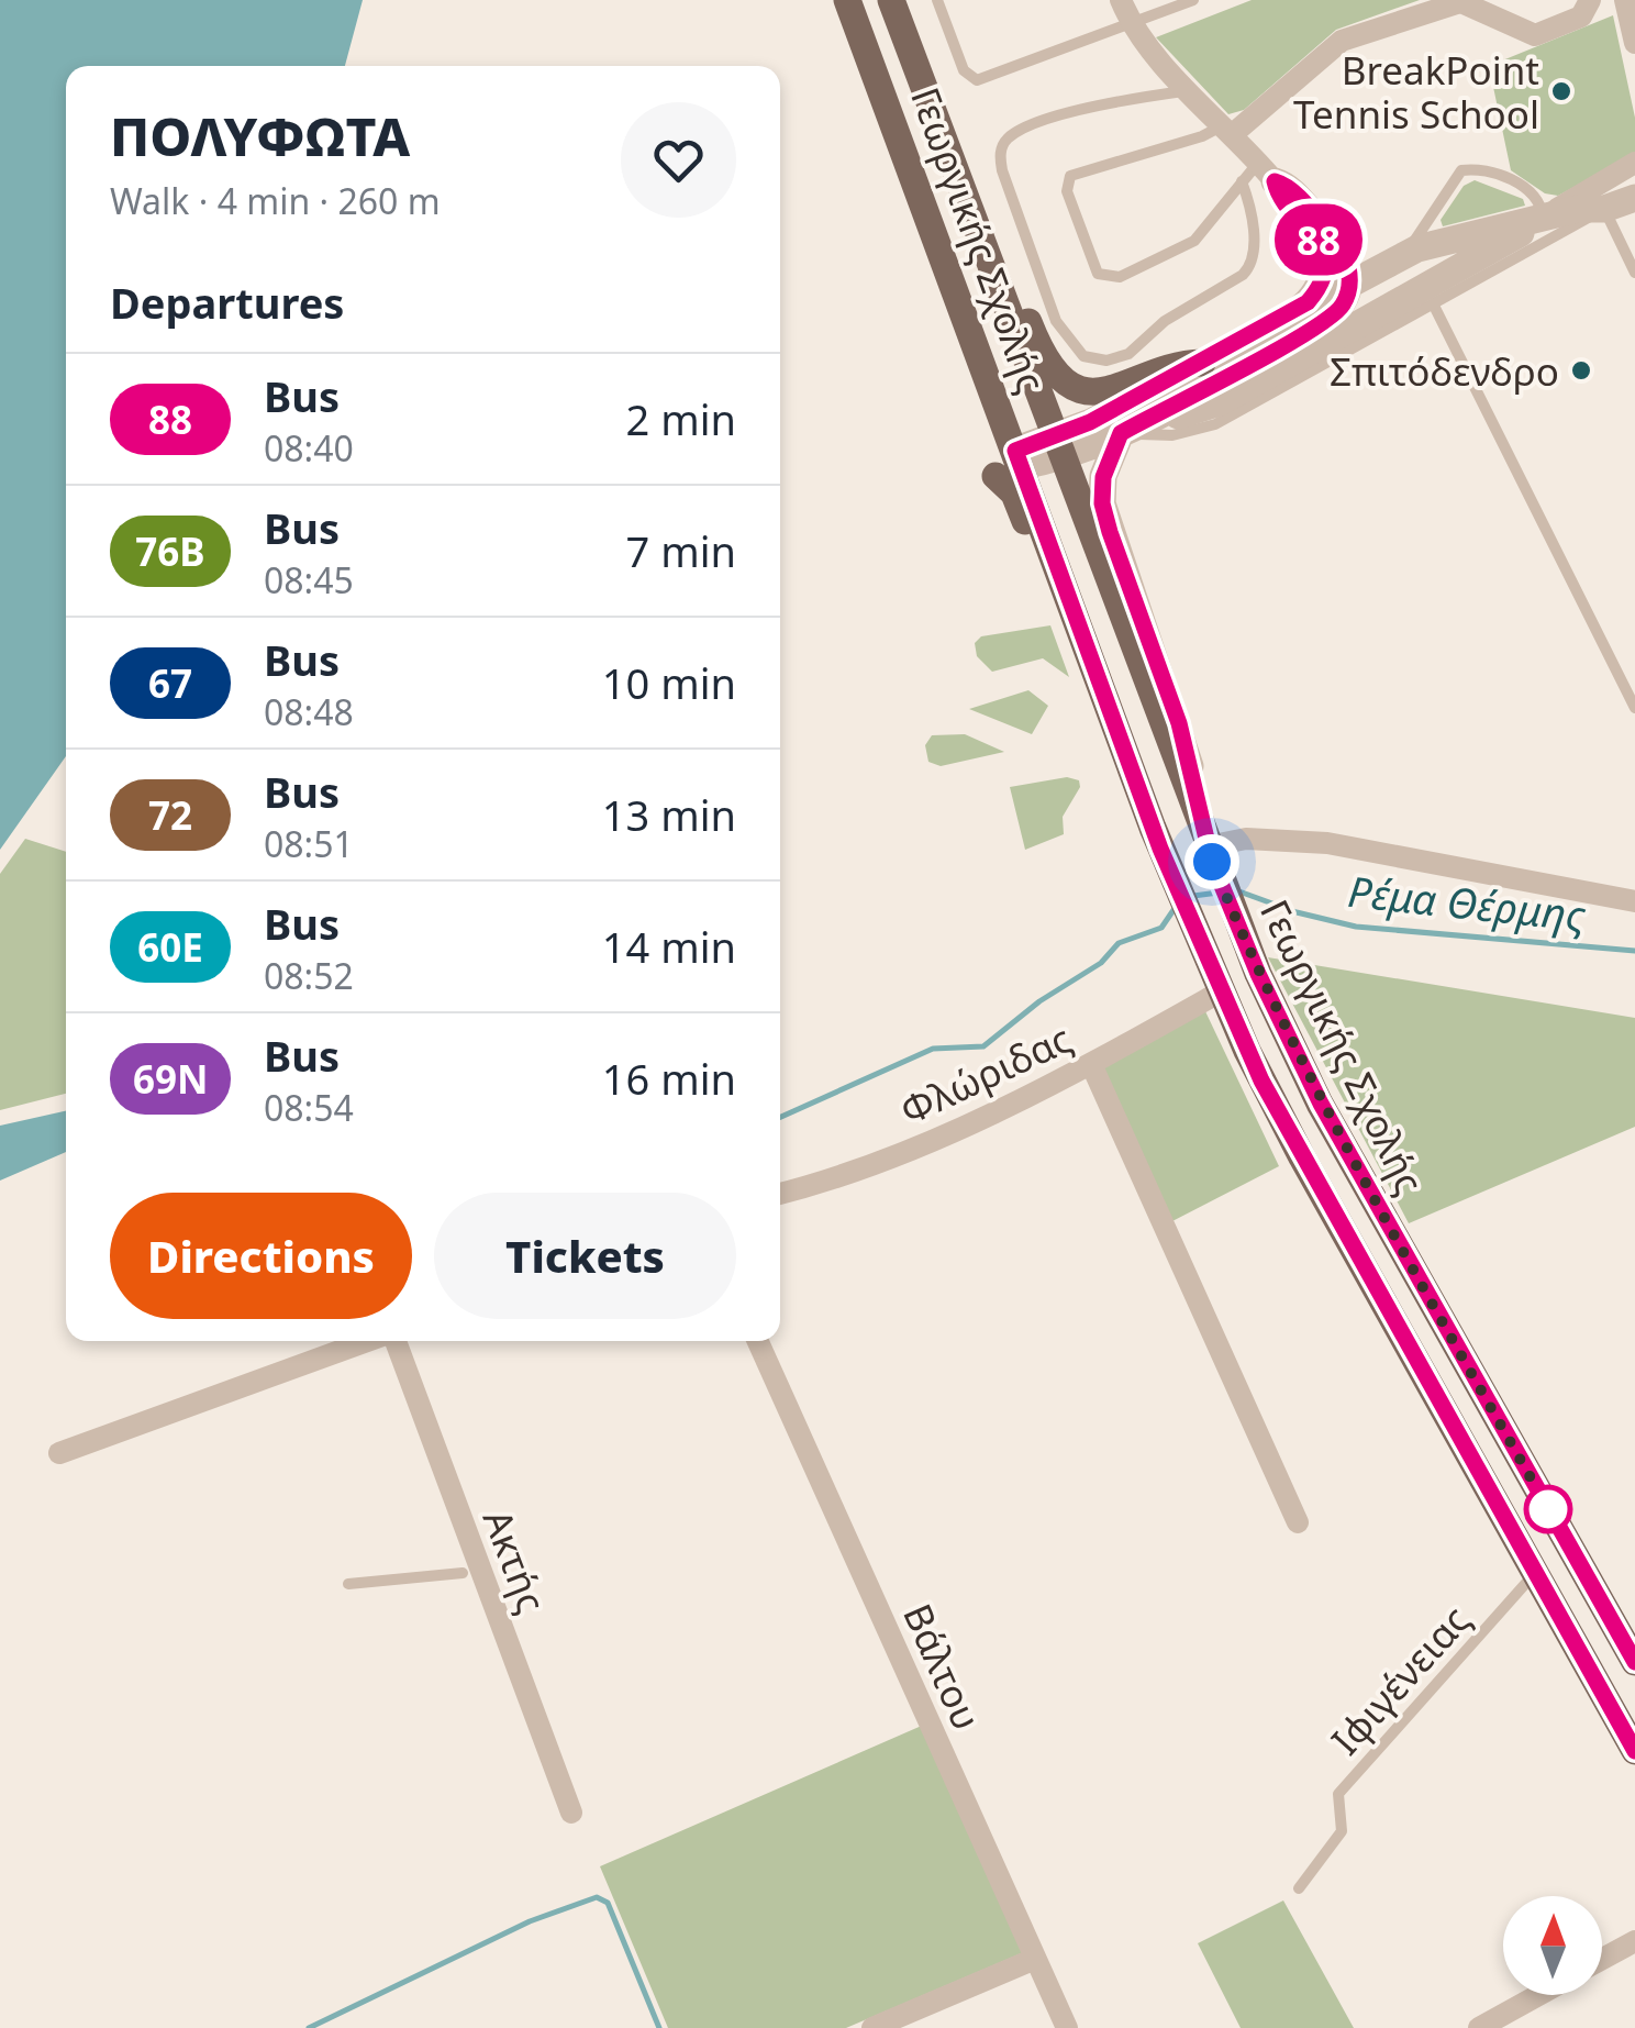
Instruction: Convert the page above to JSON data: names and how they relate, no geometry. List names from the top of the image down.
{
  "streets": {
    "main road": ["Γεωργικής Σχολής"],
    "street": ["Φλώριδας", "Ακτής", "Βάλτου"],
    "lane": ["Ιφιγένειας"]
  },
  "crossings": [
    ["Γεωργικής Σχολής", "Φλώριδας"],
    ["Γεωργικής Σχολής", "Ιφιγένειας"]
  ],
  "water": ["Ρέμα Θέρμης"],
  "places": ["BreakPoint Tennis School", "Σπιτόδενδρο"],
  "lines": ["bus line 88"],
  "north": "top",
  "page": {
    "on_map": "88",
    "heading": [
      ["ΠΟΛΥΦΩΤΑ", "Walk · 4 min · 260 m"],
      "Departures"
    ],
    "list": [
      {
        "mark": "88",
        "name": "Bus",
        "note": "08:40",
        "value": "2 min"
      },
      {
        "mark": "76B",
        "name": "Bus",
        "note": "08:45",
        "value": "7 min"
      },
      {
        "mark": "67",
        "name": "Bus",
        "note": "08:48",
        "value": "10 min"
      },
      {
        "mark": "72",
        "name": "Bus",
        "note": "08:51",
        "value": "13 min"
      },
      {
        "mark": "60Ε",
        "name": "Bus",
        "note": "08:52",
        "value": "14 min"
      },
      {
        "mark": "69Ν",
        "name": "Bus",
        "note": "08:54",
        "value": "16 min"
      }
    ],
    "buttons": ["Directions", "Tickets"]
  }
}
